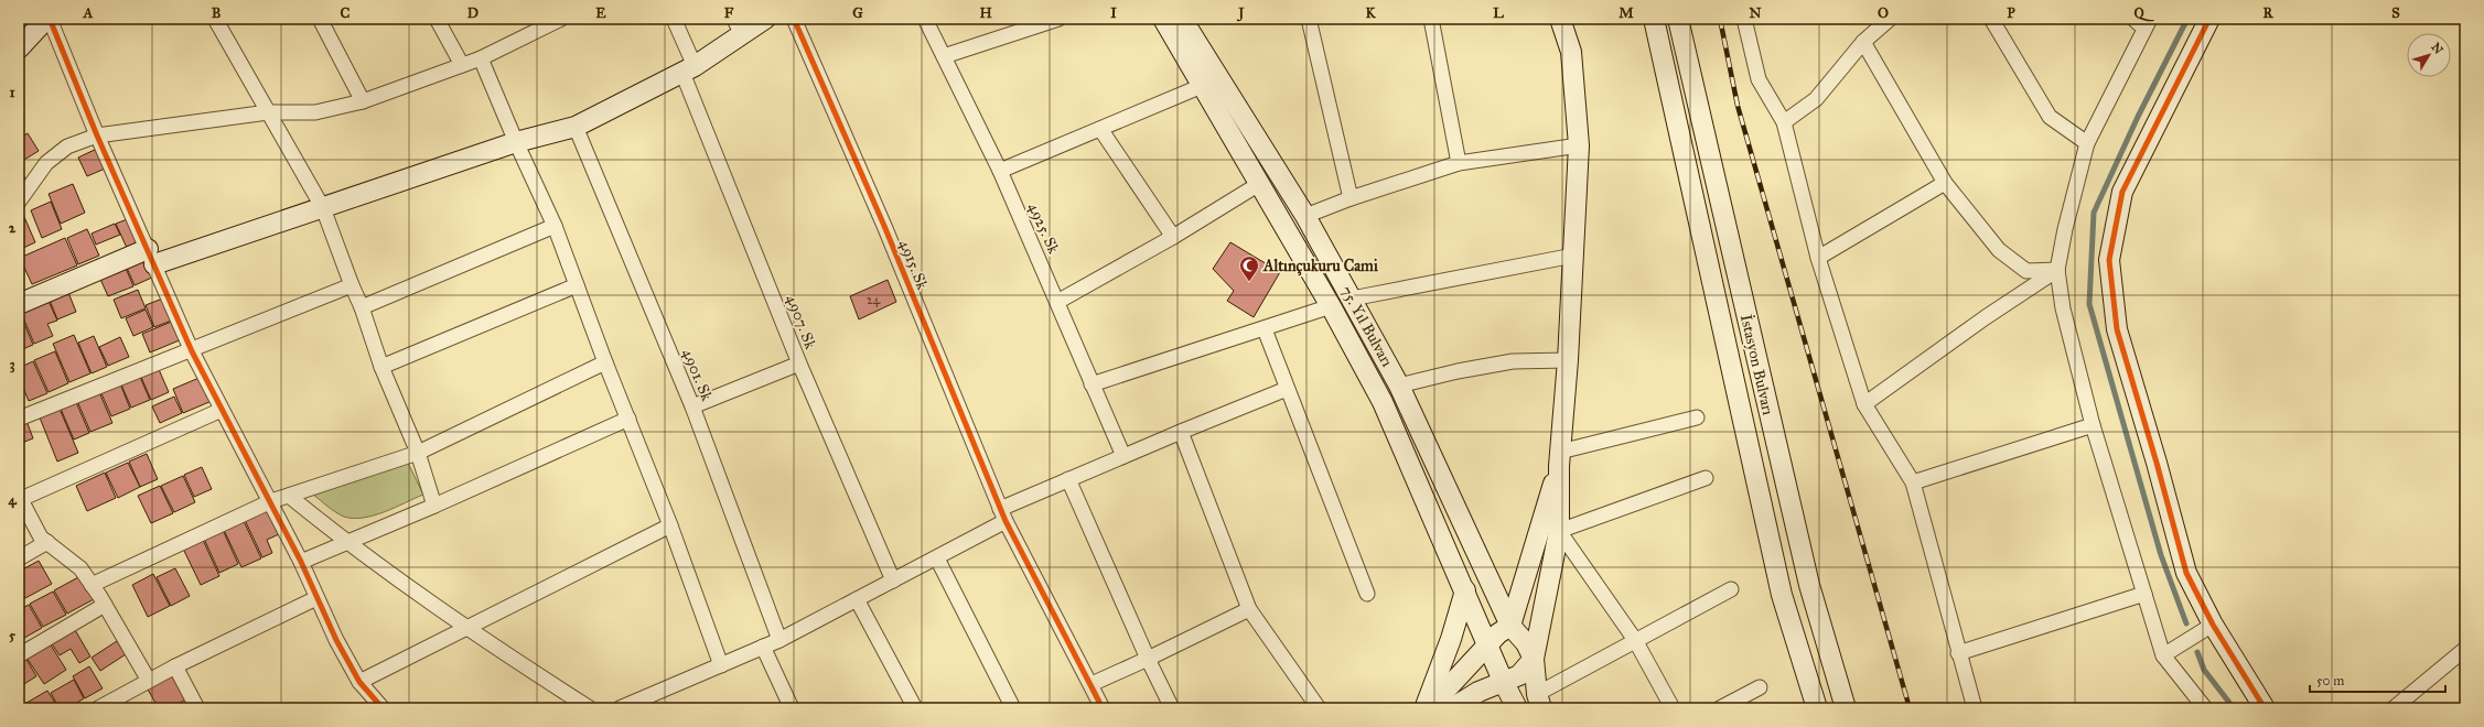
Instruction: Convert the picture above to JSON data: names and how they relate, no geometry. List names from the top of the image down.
{
  "streets": {
    "street": [
      "4925. Sk",
      "4915. Sk",
      "4907. Sk",
      "75. Yıl Bulvarı",
      "İstasyon Bulvarı",
      "4901. Sk"
    ]
  },
  "places": {
    "mosque": ["Altınçukuru Cami"]
  },
  "house_numbers": ["24"],
  "scale_bar": "50 m",
  "north": "top right",
  "grid": {
    "columns": [
      "A",
      "B",
      "C",
      "D",
      "E",
      "F",
      "G",
      "H",
      "I",
      "J",
      "K",
      "L",
      "M",
      "N",
      "O",
      "P",
      "Q",
      "R",
      "S"
    ],
    "rows": [
      "1",
      "2",
      "3",
      "4",
      "5"
    ]
  }
}
